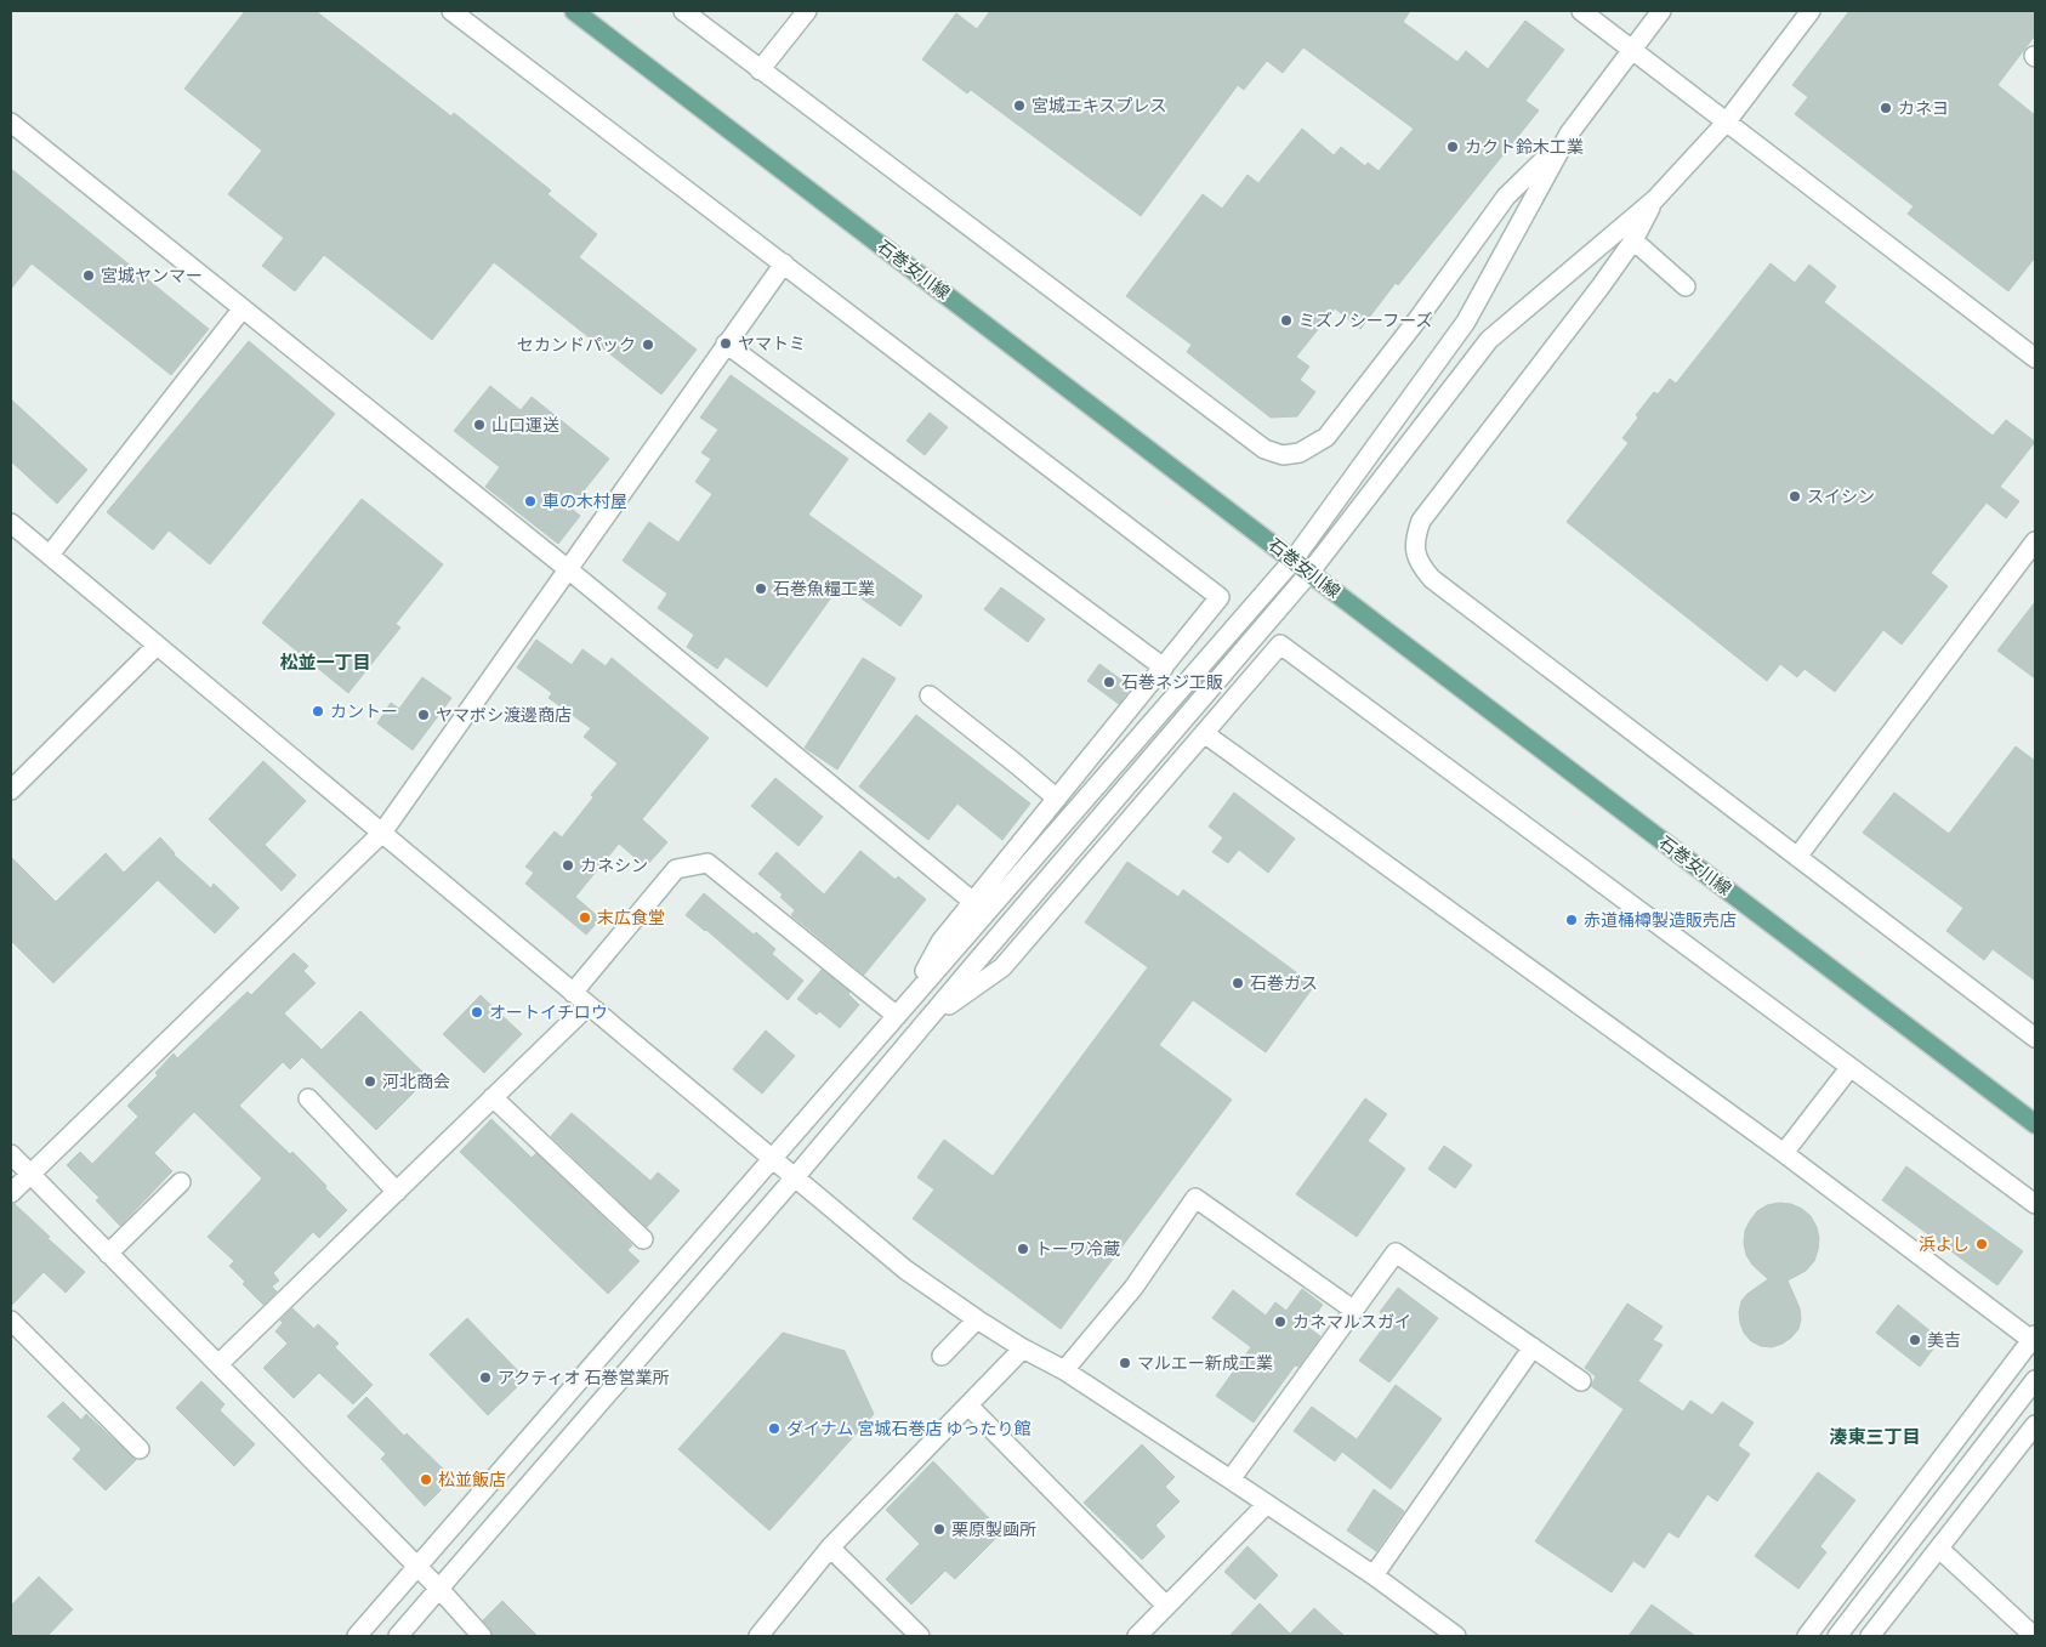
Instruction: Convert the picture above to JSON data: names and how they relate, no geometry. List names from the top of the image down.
{
  "streets": {
    "main road": ["石巻女川線"]
  },
  "districts": ["松並一丁目", "湊東三丁目"],
  "places": [
    "宮城エキスプレス",
    "カネヨ",
    "カクト鈴木工業",
    "宮城ヤンマー",
    "ミズノシーフーズ",
    "ヤマトミ",
    "セカンドパック",
    "山口運送",
    "スイシン",
    "車の木村屋",
    "石巻魚糧工業",
    "石巻ネジ工販",
    "カントー",
    "ヤマボシ渡邊商店",
    "カネシン",
    "末広食堂",
    "赤道桶樽製造販売店",
    "石巻ガス",
    "オートイチロウ",
    "河北商会",
    "浜よし",
    "トーワ冷蔵",
    "カネマルスガイ",
    "美吉",
    "マルエー新成工業",
    "アクティオ 石巻営業所",
    "ダイナム 宮城石巻店 ゆったり館",
    "松並飯店",
    "栗原製凾所"
  ]
}
